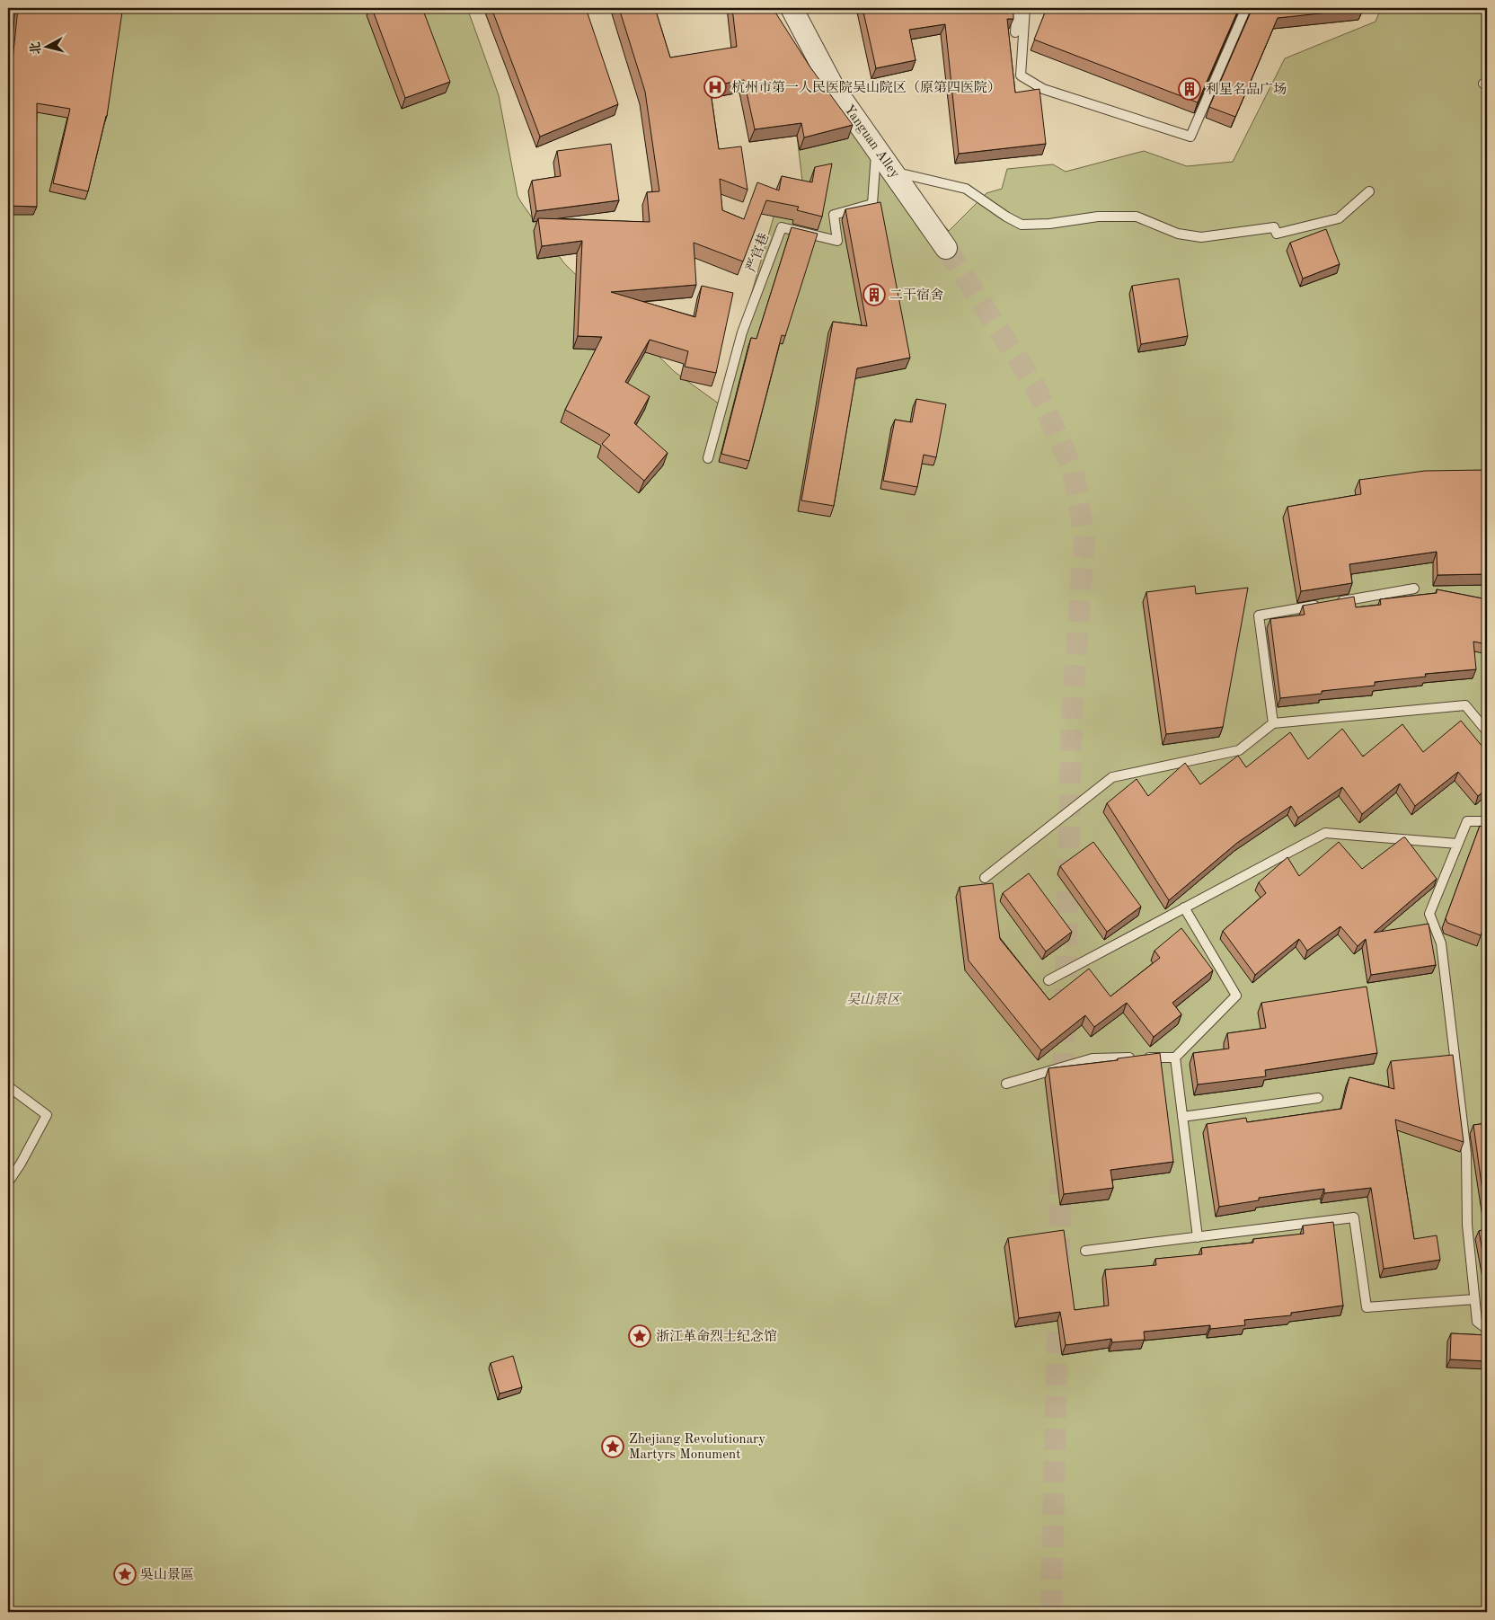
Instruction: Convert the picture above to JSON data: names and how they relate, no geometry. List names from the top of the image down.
{
  "streets": {
    "street": ["Yanguan Alley"],
    "lane": ["严官巷"]
  },
  "crossings": [
    ["Yanguan Alley", "严官巷"]
  ],
  "parks": ["吴山景区"],
  "places": {
    "hospital": ["杭州市第一人民医院吴山院区（原第四医院）"],
    "building": ["利星名品广场", "二干宿舍"],
    "place": ["浙江革命烈士纪念馆", "Zhejiang Revolutionary Martyrs Monument", "吳山景區"]
  },
  "north": "left"
}
